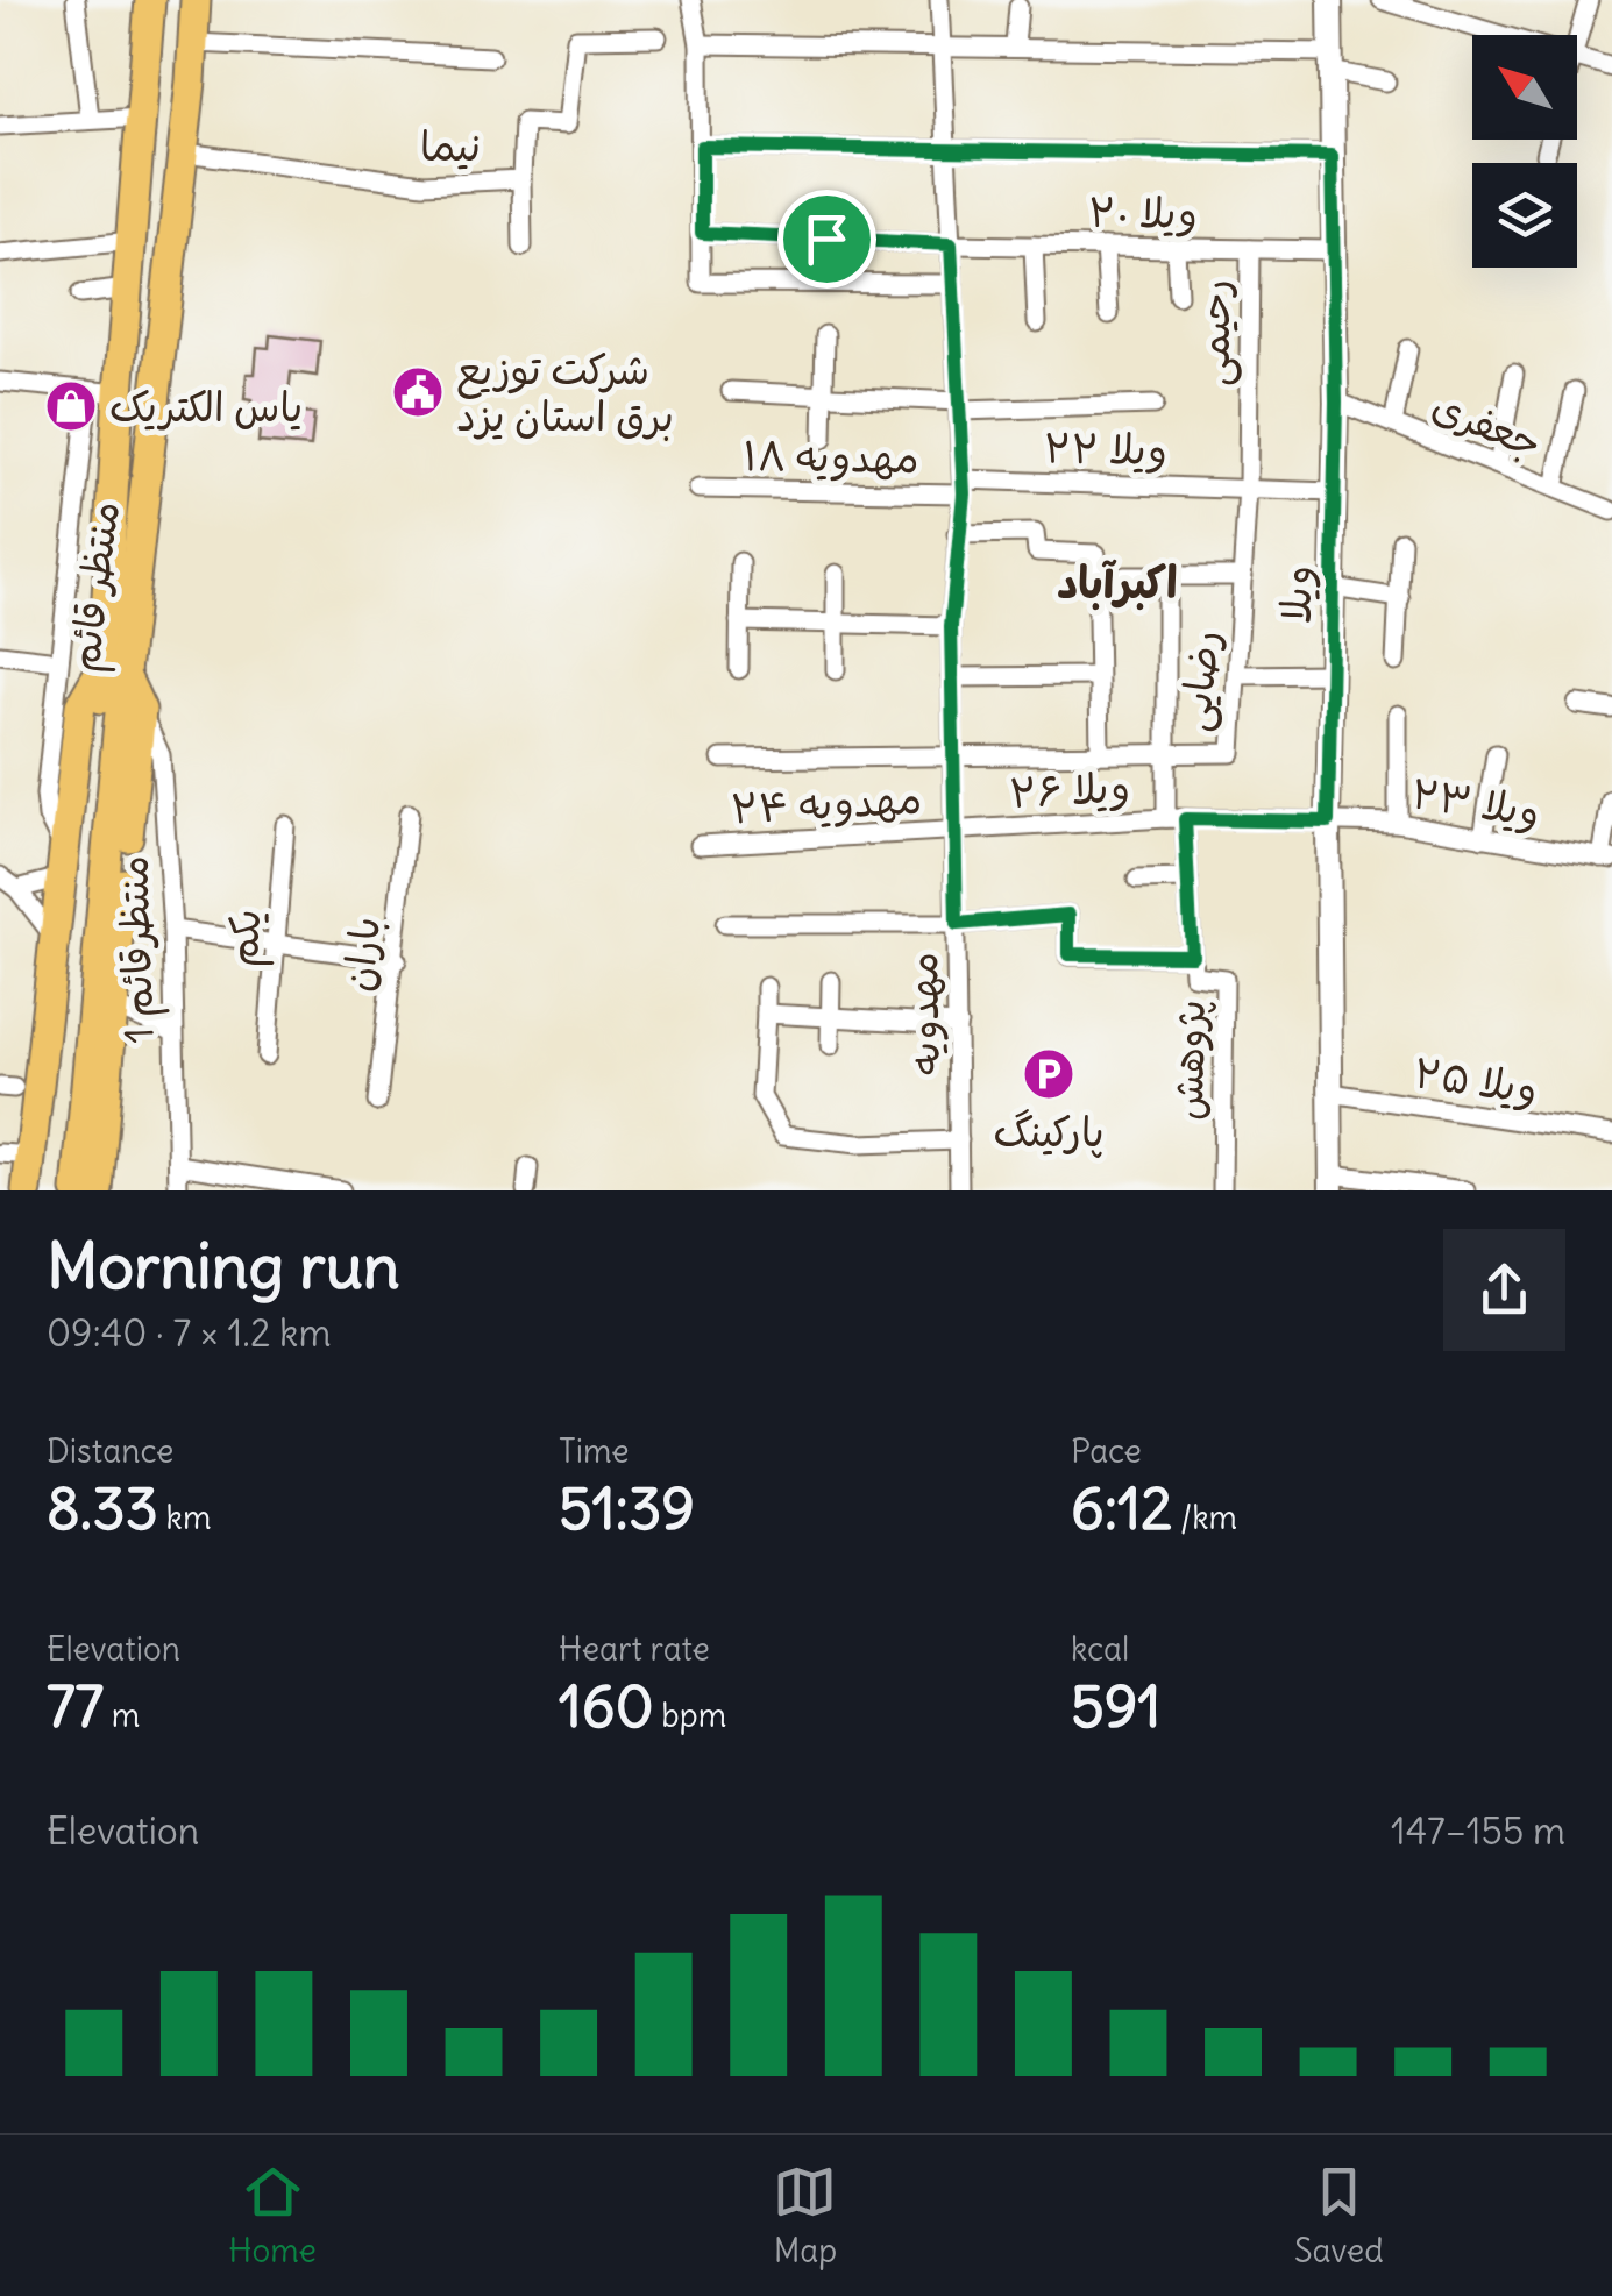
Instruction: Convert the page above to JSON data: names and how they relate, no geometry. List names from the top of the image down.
{
  "streets": {
    "main road": ["منتظر قائم"],
    "street": [
      "نیما",
      "ویلا ۲۰",
      "رحیمی",
      "جعفری",
      "ویلا ۲۲",
      "مهدویه ۱۸",
      "ویلا",
      "رضایی",
      "ویلا ۲۶",
      "ویلا ۲۳",
      "مهدویه ۲۴",
      "یکم",
      "منتظرقائم 1",
      "باران",
      "مهدویه",
      "پژوهش",
      "ویلا ۲۵"
    ]
  },
  "crossings": [
    ["نیما", "منتظر قائم"],
    ["ویلا ۲۰", "رحیمی"],
    ["ویلا ۲۰", "ویلا"],
    ["ویلا ۲۰", "مهدویه"],
    ["رحیمی", "ویلا ۲۲"],
    ["رحیمی", "رضایی"],
    ["جعفری", "ویلا"],
    ["ویلا ۲۲", "مهدویه ۱۸"],
    ["ویلا ۲۲", "ویلا"],
    ["ویلا ۲۲", "رضایی"],
    ["ویلا ۲۲", "مهدویه"],
    ["مهدویه ۱۸", "مهدویه"],
    ["ویلا", "ویلا ۲۶"],
    ["ویلا", "ویلا ۲۳"],
    ["ویلا", "ویلا ۲۵"],
    ["رضایی", "پژوهش"],
    ["ویلا ۲۶", "ویلا ۲۳"],
    ["ویلا ۲۶", "مهدویه ۲۴"],
    ["ویلا ۲۶", "مهدویه"],
    ["ویلا ۲۶", "پژوهش"],
    ["مهدویه ۲۴", "مهدویه"]
  ],
  "districts": ["اکبرآباد"],
  "places": {
    "public building": ["شرکت توزیع برق استان یزد"],
    "shop": ["یاس الکتریک"],
    "parking": ["پارکینگ"]
  },
  "north": "top left",
  "page": {
    "heading": ["Morning run", "09:40 · 7 × 1.2 km"],
    "stats": [
      ["Distance", "8.33 km"],
      ["Time", "51:39"],
      ["Pace", "6:12 /km"],
      ["Elevation", "77 m"],
      ["Heart rate", "160 bpm"],
      ["kcal", "591"]
    ],
    "chart": ["Elevation", "147–155 m"],
    "tabs": ["Home", "Map", "Saved"]
  }
}
